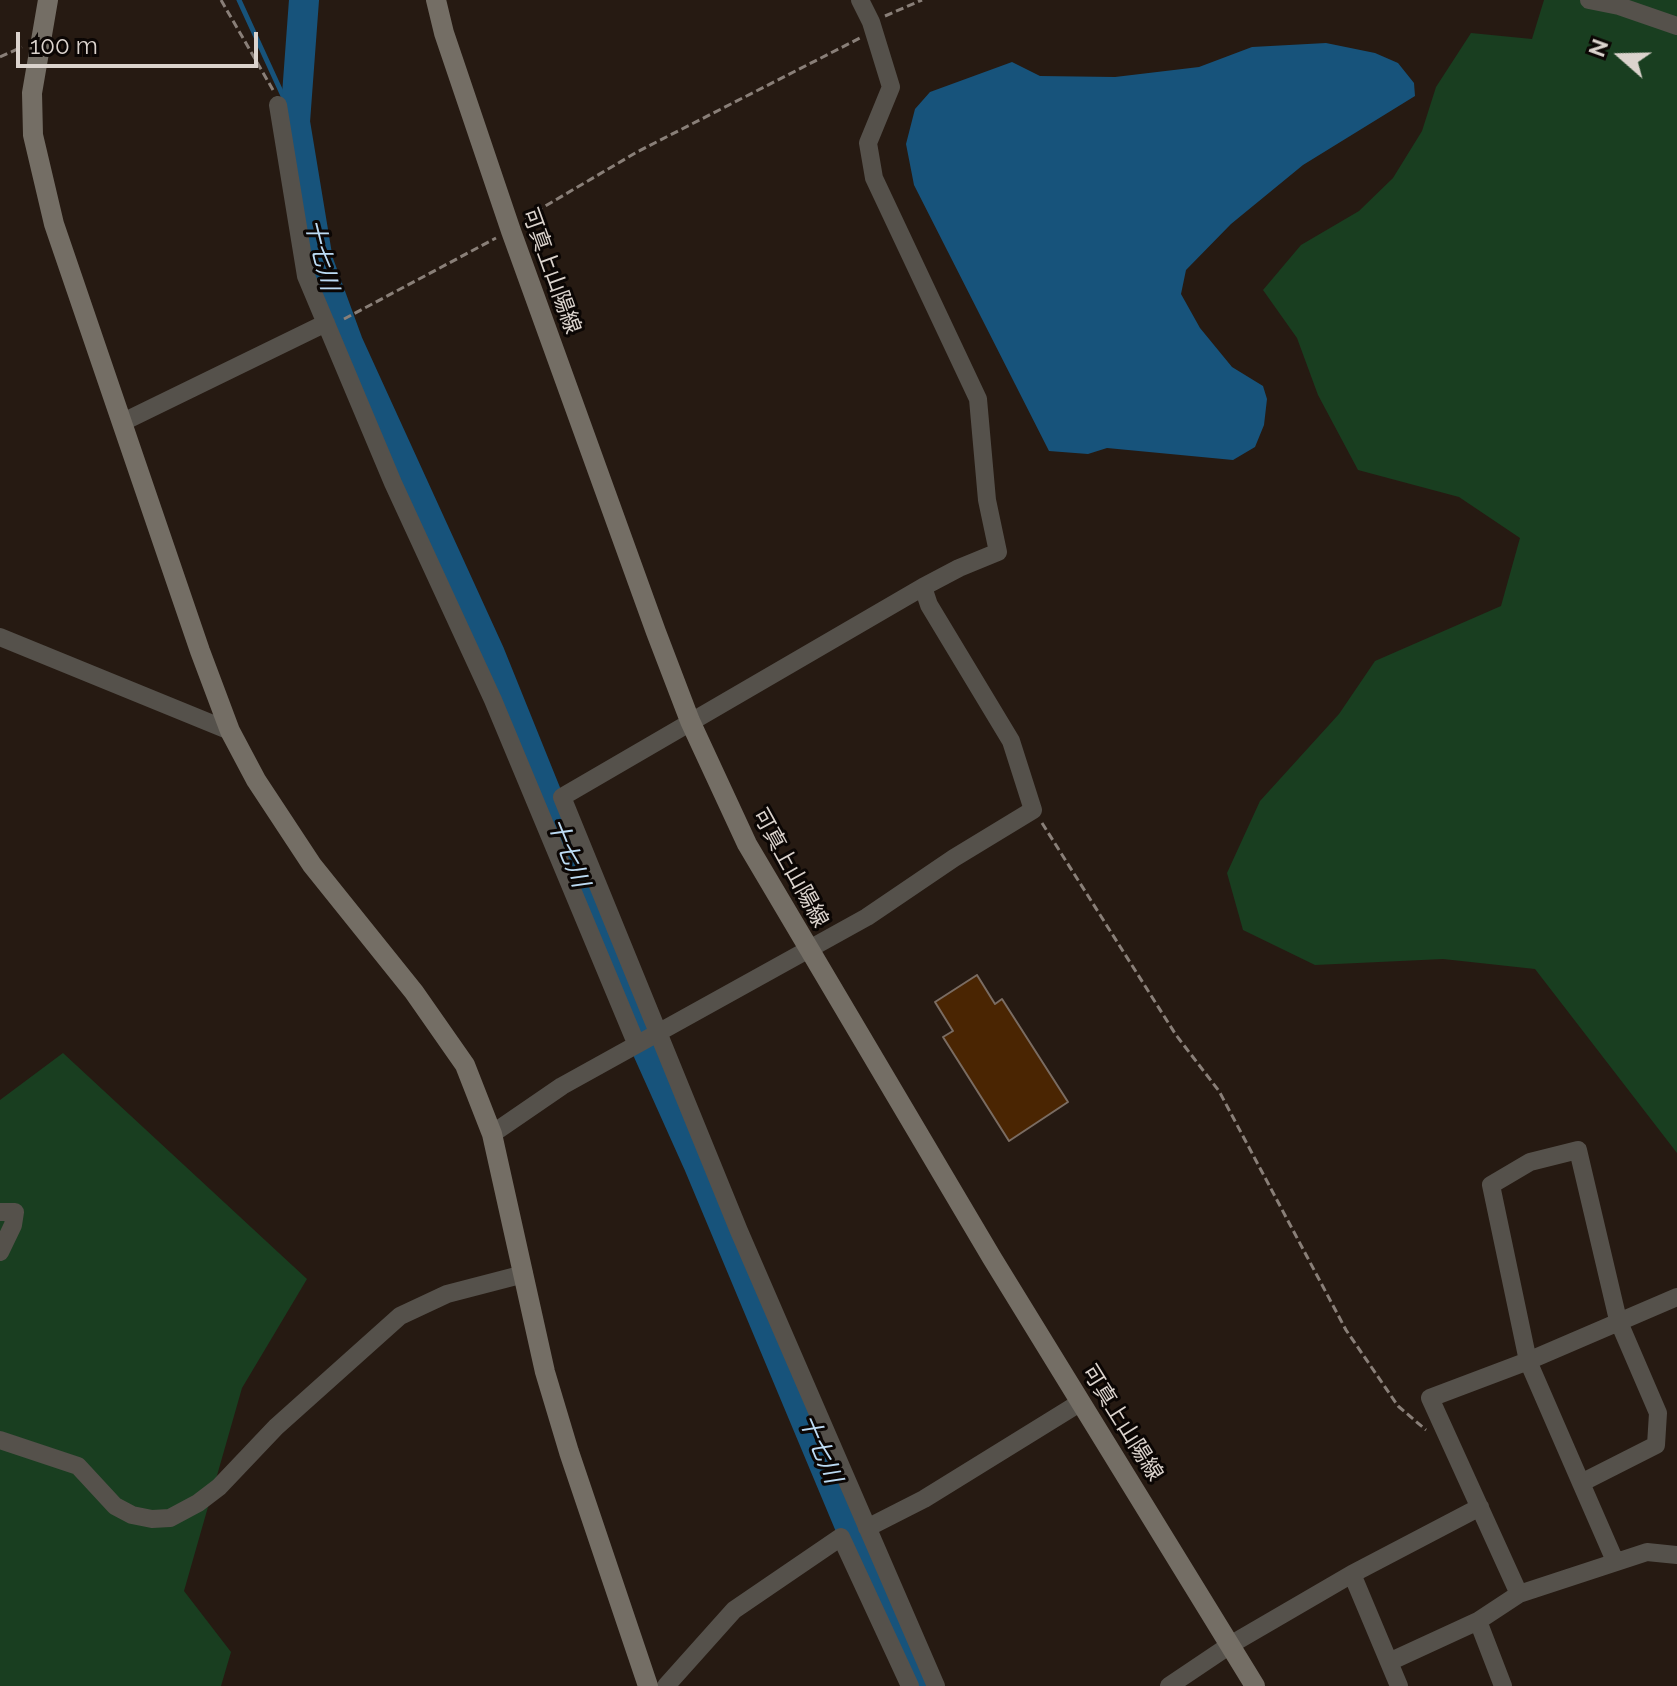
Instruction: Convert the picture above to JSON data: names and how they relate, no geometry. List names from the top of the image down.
{
  "streets": {
    "main road": ["可真上山陽線"]
  },
  "water": ["十七川"],
  "scale_bar": "100 m",
  "north": "left"
}
